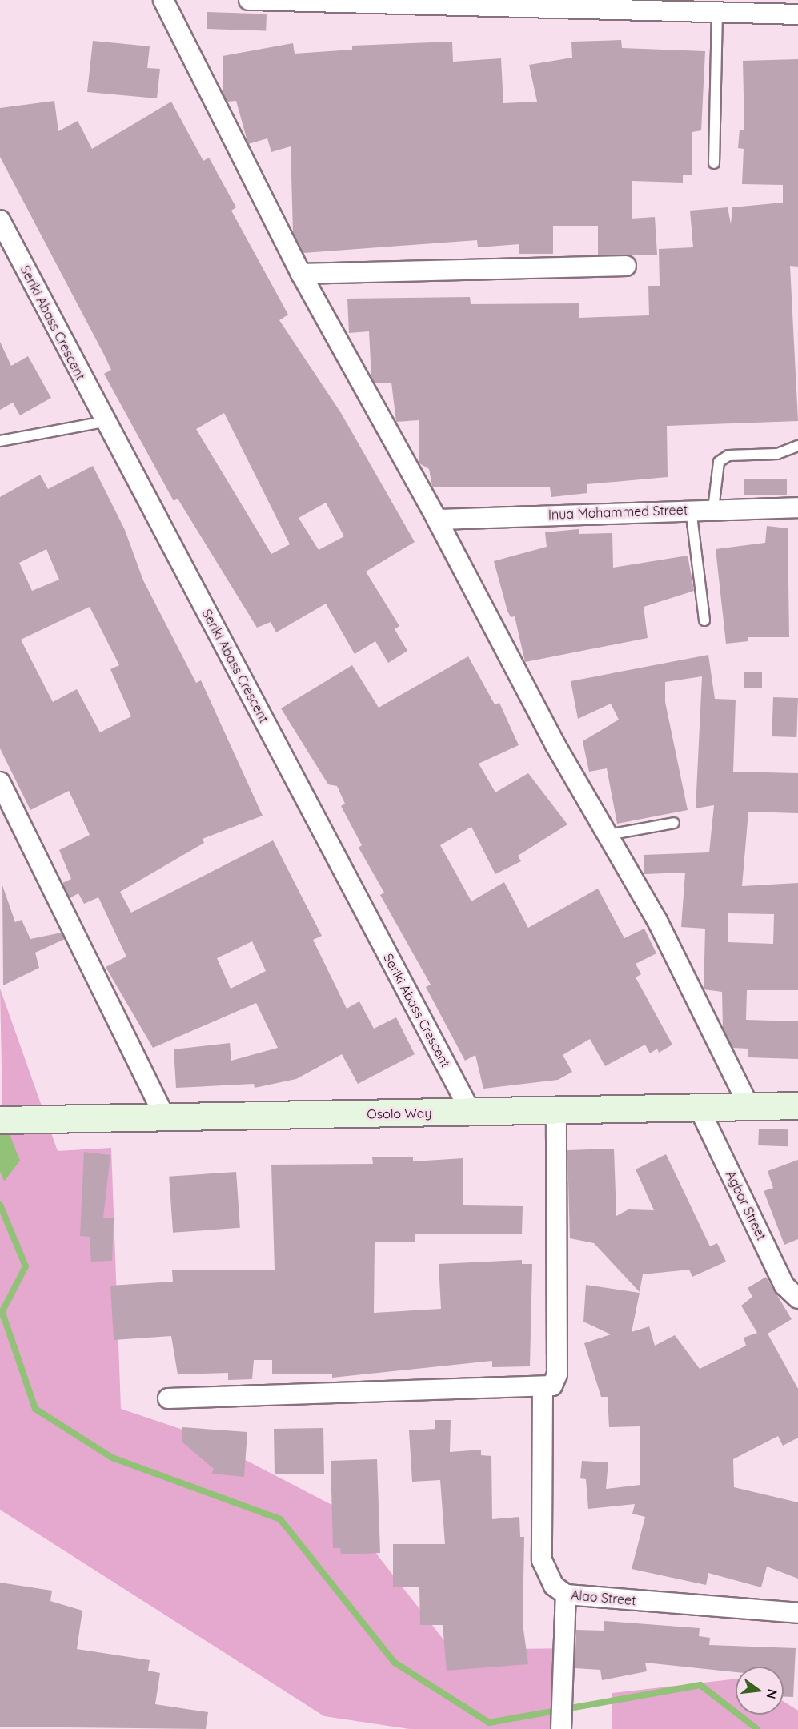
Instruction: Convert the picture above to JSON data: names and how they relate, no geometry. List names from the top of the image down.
{
  "streets": {
    "main road": ["Osolo Way"],
    "street": [
      "Seriki Abass Crescent",
      "Inua Mohammed Street",
      "Agbor Street",
      "Alao Street"
    ]
  },
  "crossings": [
    ["Seriki Abass Crescent", "Osolo Way"],
    ["Osolo Way", "Agbor Street"]
  ],
  "north": "right"
}
